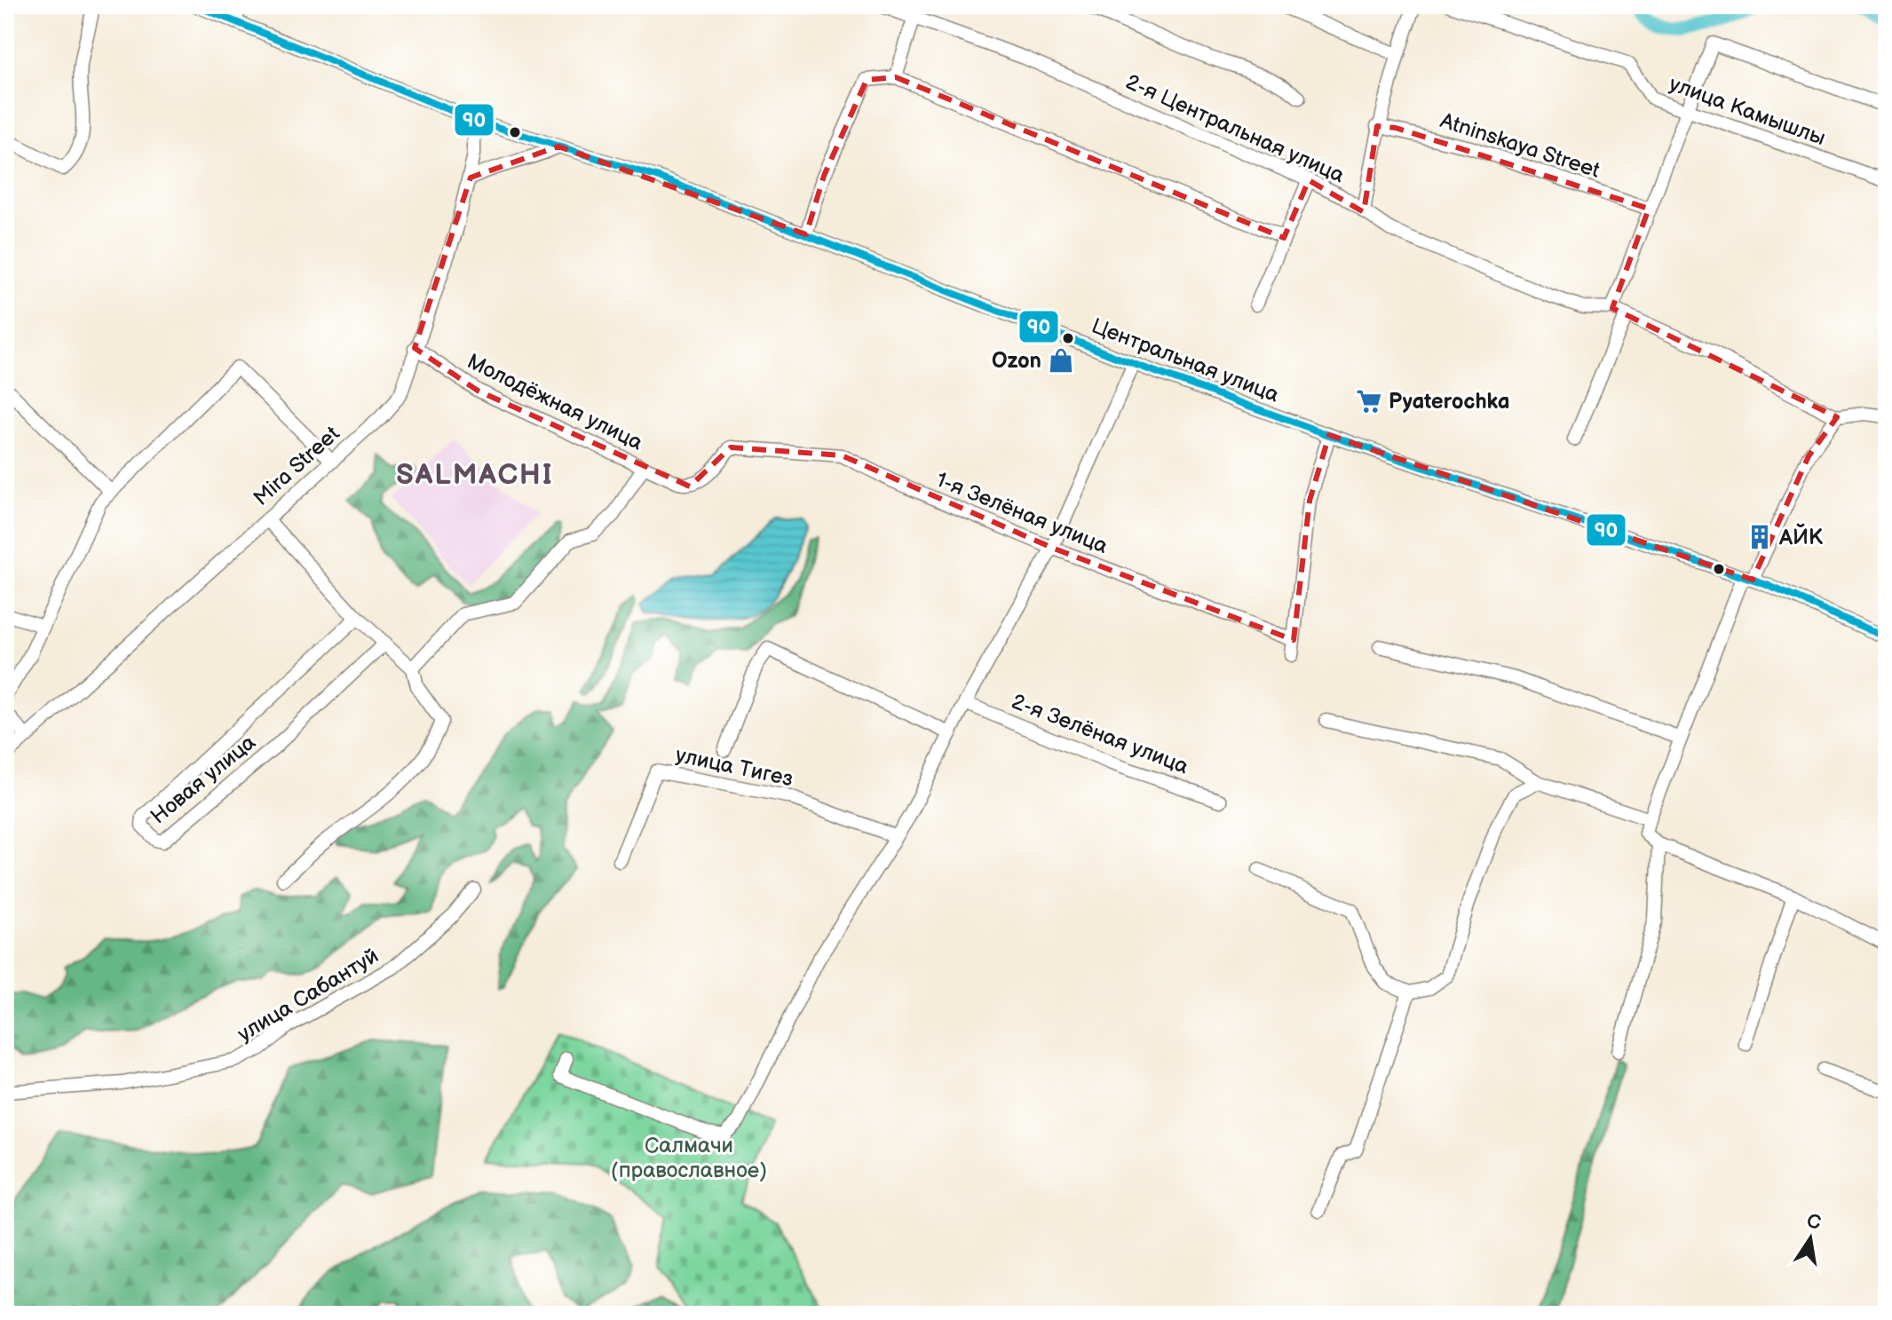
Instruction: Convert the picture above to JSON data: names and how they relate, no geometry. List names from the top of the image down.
{
  "streets": {
    "street": [
      "улица Камышлы",
      "2-я Центральная улица",
      "Atninskaya Street",
      "Центральная улица",
      "Молодёжная улица",
      "Mira Street",
      "1-я Зелёная улица",
      "2-я Зелёная улица",
      "улица Тигез",
      "Новая улица",
      "улица Сабантуй"
    ]
  },
  "crossings": [
    ["Центральная улица", "Mira Street"],
    ["Молодёжная улица", "Mira Street"],
    ["Молодёжная улица", "1-я Зелёная улица"]
  ],
  "districts": ["SALMACHI"],
  "parks": ["Салмачи (православное)"],
  "places": {
    "shop": ["Ozon"],
    "supermarket": ["Pyaterochka"],
    "building": ["АЙК"]
  },
  "lines": ["transit line 90"],
  "north": "top"
}
